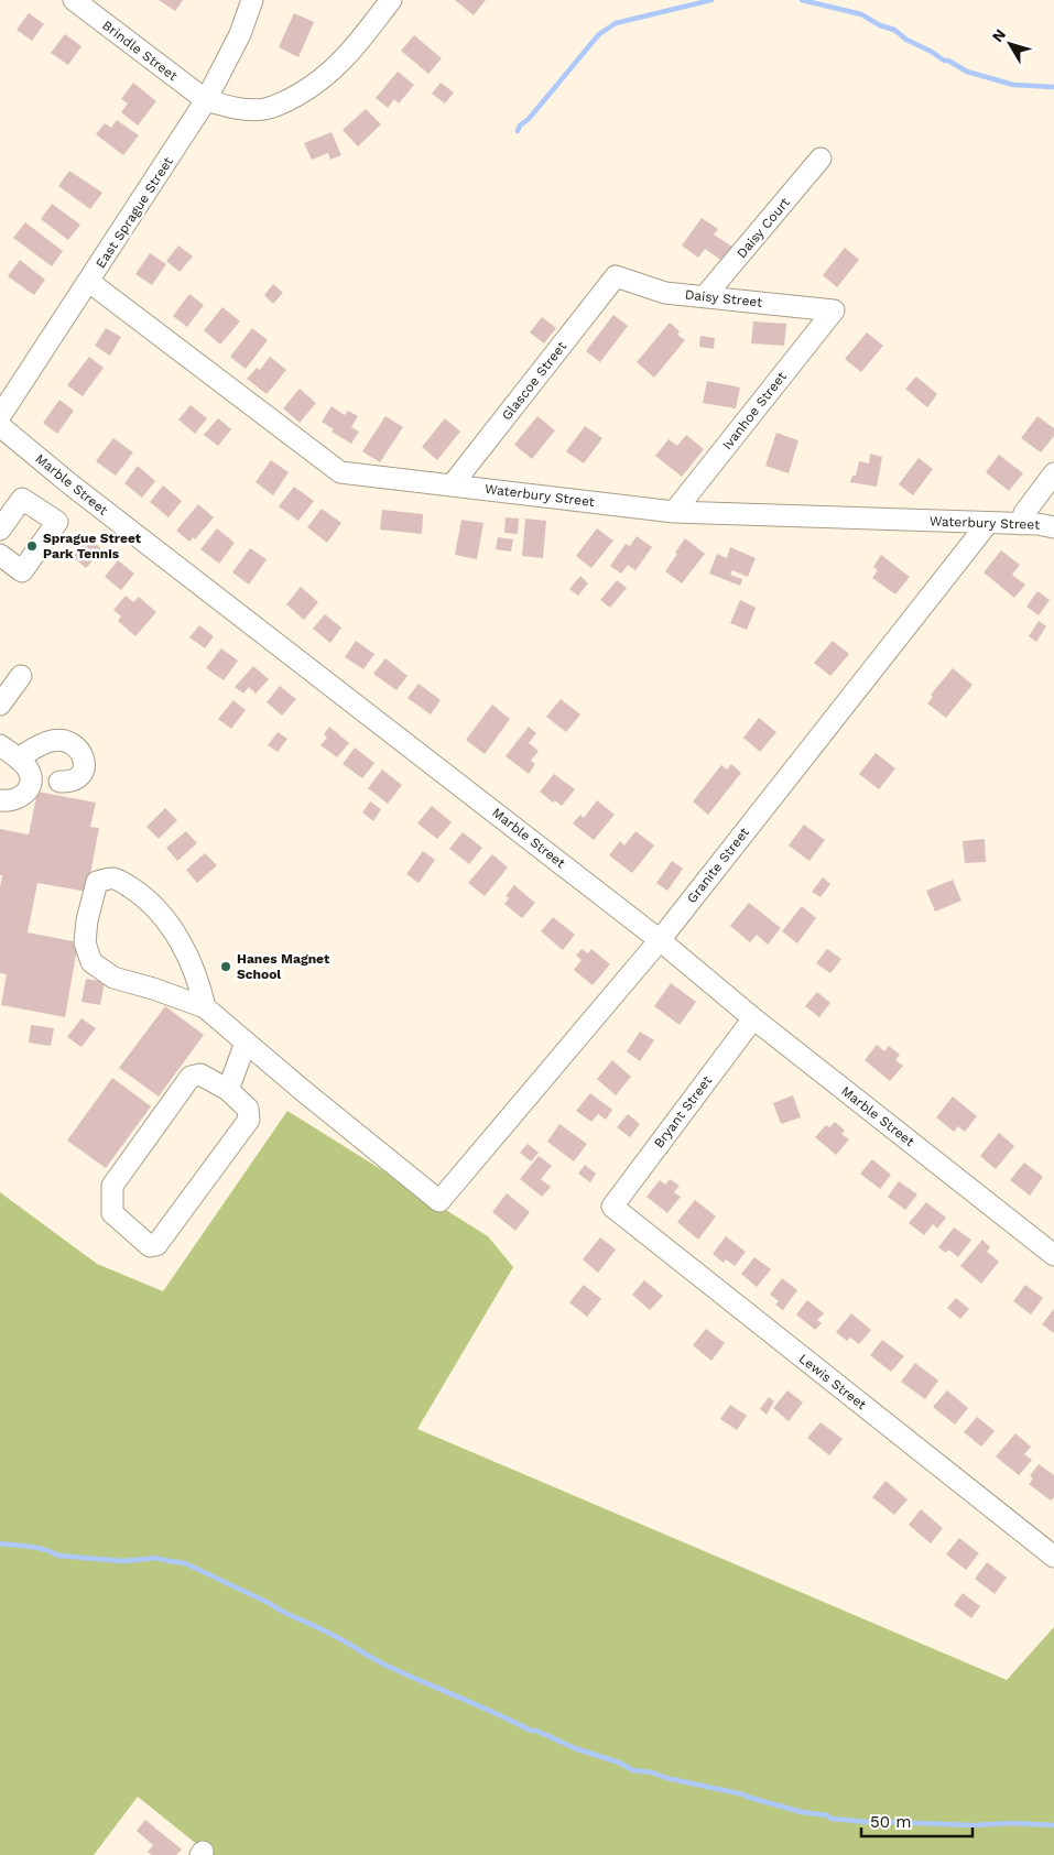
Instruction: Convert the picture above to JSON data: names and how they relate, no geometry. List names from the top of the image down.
{
  "streets": {
    "street": [
      "Brindle Street",
      "East Sprague Street",
      "Daisy Court",
      "Daisy Street",
      "Glascoe Street",
      "Ivanhoe Street",
      "Marble Street",
      "Waterbury Street",
      "Granite Street",
      "Bryant Street",
      "Lewis Street"
    ]
  },
  "crossings": [
    ["Brindle Street", "East Sprague Street"],
    ["East Sprague Street", "Waterbury Street"],
    ["Daisy Court", "Daisy Street"],
    ["Daisy Street", "Glascoe Street"],
    ["Daisy Street", "Ivanhoe Street"],
    ["Glascoe Street", "Waterbury Street"],
    ["Ivanhoe Street", "Waterbury Street"],
    ["Marble Street", "Granite Street"],
    ["Marble Street", "Bryant Street"],
    ["Waterbury Street", "Granite Street"],
    ["Bryant Street", "Lewis Street"]
  ],
  "places": ["Sprague Street Park Tennis", "Hanes Magnet School"],
  "scale_bar": "50 m",
  "north": "top left"
}
